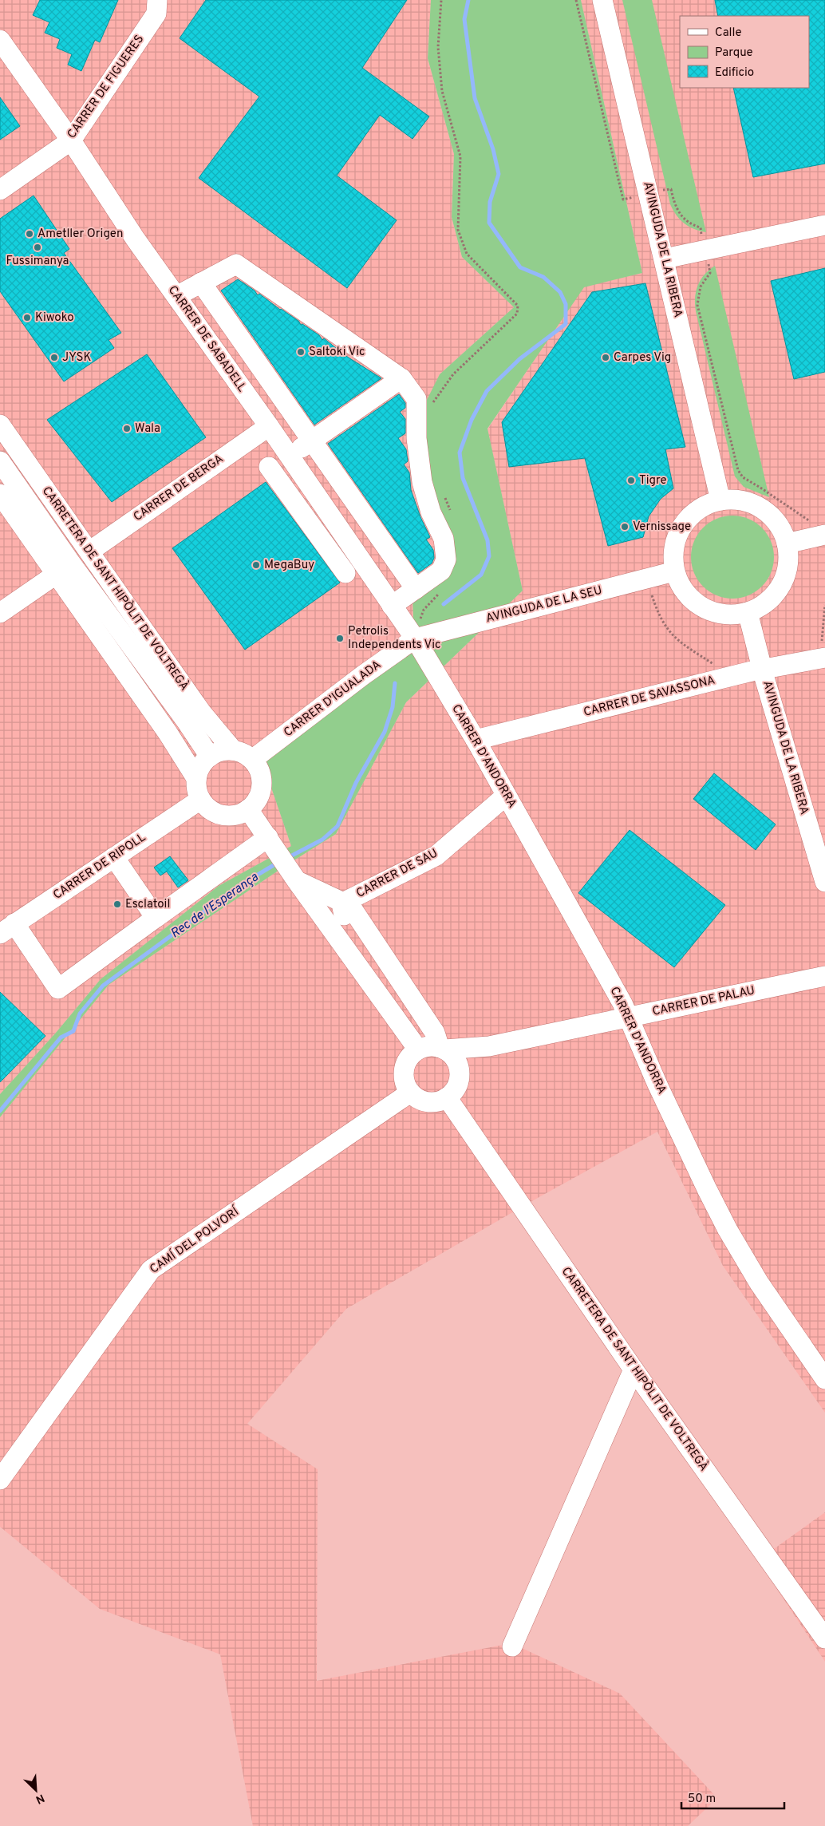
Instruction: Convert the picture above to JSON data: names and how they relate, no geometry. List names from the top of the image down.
{
  "streets": {
    "street": [
      "CARRER DE FIGUERES",
      "AVINGUDA DE LA RIBERA",
      "CARRER DE SABADELL",
      "CARRER DE BERGA",
      "CARRETERA DE SANT HIPÒLIT DE VOLTREGÀ",
      "AVINGUDA DE LA SEU",
      "CARRER DE SAVASSONA",
      "CARRER D'IGUALADA",
      "CARRER D'ANDORRA",
      "CARRER DE RIPOLL",
      "CARRER DE SAU",
      "CARRER DE PALAU",
      "CAMÍ DEL POLVORÍ"
    ]
  },
  "crossings": [
    ["CARRER DE FIGUERES", "CARRER DE SABADELL"],
    ["AVINGUDA DE LA RIBERA", "AVINGUDA DE LA SEU"],
    ["AVINGUDA DE LA RIBERA", "CARRER DE SAVASSONA"],
    ["CARRER DE SABADELL", "CARRER DE BERGA"],
    ["CARRER DE SABADELL", "AVINGUDA DE LA SEU"],
    ["CARRER DE SABADELL", "CARRER D'IGUALADA"],
    ["CARRER DE SABADELL", "CARRER D'ANDORRA"],
    ["CARRER DE BERGA", "CARRETERA DE SANT HIPÒLIT DE VOLTREGÀ"],
    ["CARRETERA DE SANT HIPÒLIT DE VOLTREGÀ", "CARRER D'IGUALADA"],
    ["CARRETERA DE SANT HIPÒLIT DE VOLTREGÀ", "CARRER DE RIPOLL"],
    ["CARRETERA DE SANT HIPÒLIT DE VOLTREGÀ", "CARRER DE PALAU"],
    ["CARRETERA DE SANT HIPÒLIT DE VOLTREGÀ", "CAMÍ DEL POLVORÍ"],
    ["AVINGUDA DE LA SEU", "CARRER D'IGUALADA"],
    ["AVINGUDA DE LA SEU", "CARRER D'ANDORRA"],
    ["CARRER DE SAVASSONA", "CARRER D'ANDORRA"],
    ["CARRER D'IGUALADA", "CARRER D'ANDORRA"],
    ["CARRER D'IGUALADA", "CARRER DE RIPOLL"],
    ["CARRER D'ANDORRA", "CARRER DE SAU"],
    ["CARRER D'ANDORRA", "CARRER DE PALAU"],
    ["CARRER DE PALAU", "CAMÍ DEL POLVORÍ"]
  ],
  "water": ["Rec de l'Esperança"],
  "places": [
    "Ametller Origen",
    "Fussimanya",
    "Kiwoko",
    "Saltoki Vic",
    "JYSK",
    "Carpes Vig",
    "Wala",
    "Tigre",
    "Vernissage",
    "MegaBuy",
    "Petrolis Independents Vic",
    "Esclatoil"
  ],
  "legend": ["Calle", "Parque", "Edificio"],
  "scale_bar": "50 m",
  "north": "bottom right"
}
